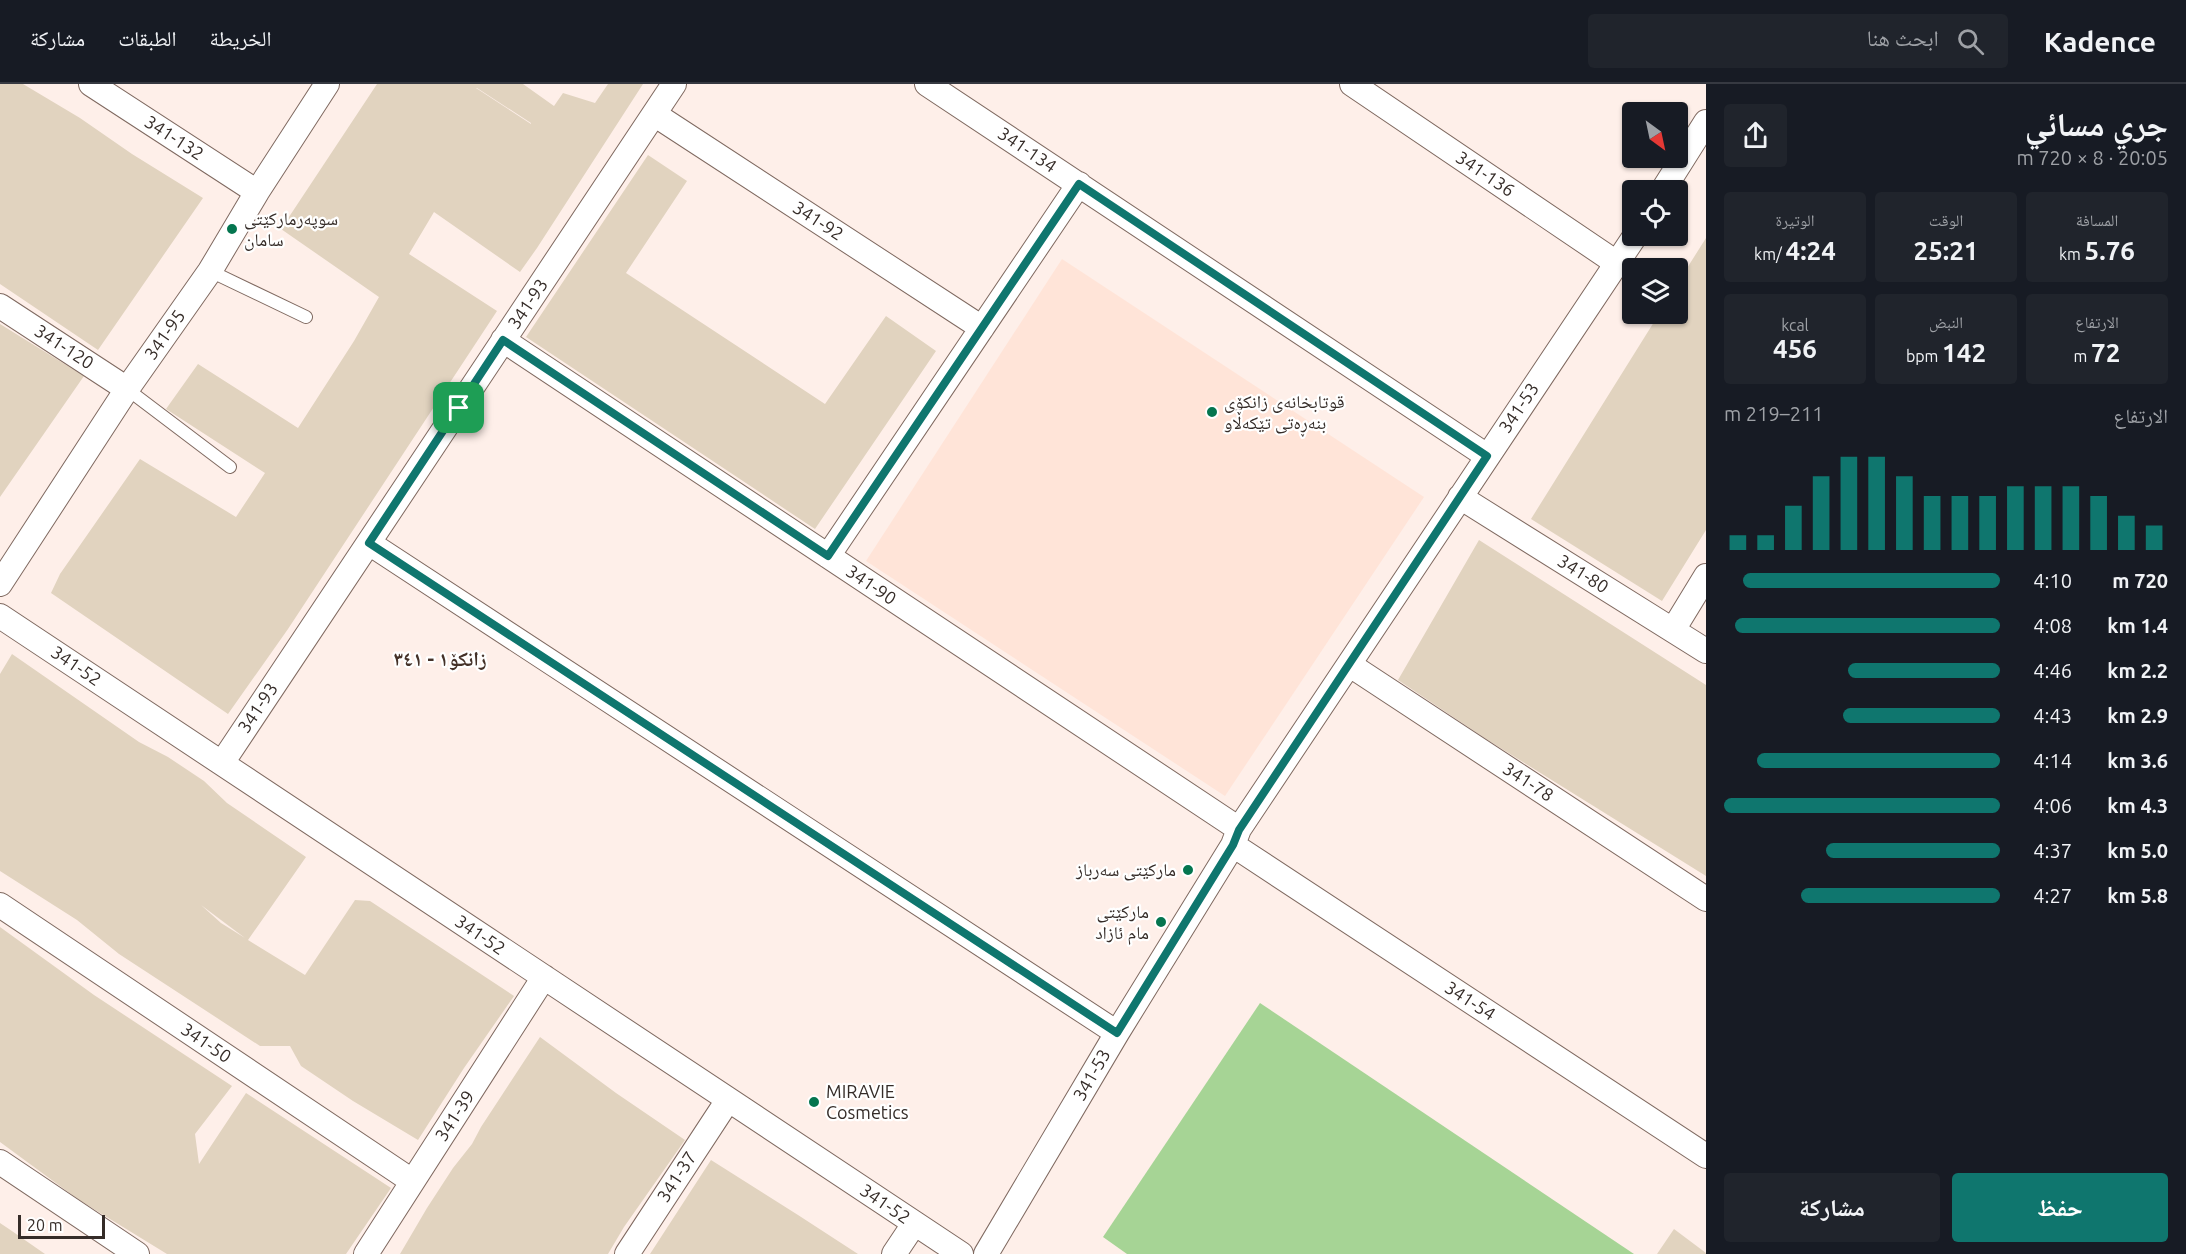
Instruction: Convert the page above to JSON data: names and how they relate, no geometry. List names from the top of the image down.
{
  "streets": {
    "street": [
      "341-132",
      "341-134",
      "341-136",
      "341-92",
      "341-93",
      "341-95",
      "341-120",
      "341-53",
      "341-80",
      "341-90",
      "341-52",
      "341-78",
      "341-54",
      "341-50",
      "341-39",
      "341-37"
    ]
  },
  "crossings": [
    ["341-132", "341-95"],
    ["341-134", "341-53"],
    ["341-136", "341-53"],
    ["341-92", "341-93"],
    ["341-93", "341-90"],
    ["341-93", "341-52"],
    ["341-95", "341-120"],
    ["341-53", "341-80"],
    ["341-53", "341-90"],
    ["341-53", "341-78"],
    ["341-53", "341-54"],
    ["341-90", "341-54"],
    ["341-52", "341-39"],
    ["341-52", "341-37"],
    ["341-50", "341-39"]
  ],
  "districts": ["زانکۆ١ - ٣٤١"],
  "places": [
    "سوپەرمارکێتی سامان",
    "قوتابخانه‌ی زانکۆی بنەڕەتی تێکەڵاو",
    "مارکێتی سەرباز",
    "مارکێتی مام ئازاد",
    "MIRAVIE Cosmetics"
  ],
  "scale_bar": "20 m",
  "north": "bottom right",
  "page": {
    "header": "Kadence",
    "search": "ابحث هنا",
    "nav": ["الخريطة", "الطبقات", "مشاركة"],
    "heading": ["جري مسائي", "20:05 · 8 × 720 m"],
    "stats": [
      ["المسافة", "5.76 km"],
      ["الوقت", "25:21"],
      ["الوتيرة", "4:24 /km"],
      ["الارتفاع", "72 m"],
      ["النبض", "142 bpm"],
      ["kcal", "456"]
    ],
    "chart": ["الارتفاع", "211–219 m"],
    "list": [
      {
        "name": "720 m",
        "note": "4:10"
      },
      {
        "name": "1.4 km",
        "note": "4:08"
      },
      {
        "name": "2.2 km",
        "note": "4:46"
      },
      {
        "name": "2.9 km",
        "note": "4:43"
      },
      {
        "name": "3.6 km",
        "note": "4:14"
      },
      {
        "name": "4.3 km",
        "note": "4:06"
      },
      {
        "name": "5.0 km",
        "note": "4:37"
      },
      {
        "name": "5.8 km",
        "note": "4:27"
      }
    ],
    "buttons": ["حفظ", "مشاركة"],
    "scale": "20 m"
  }
}
